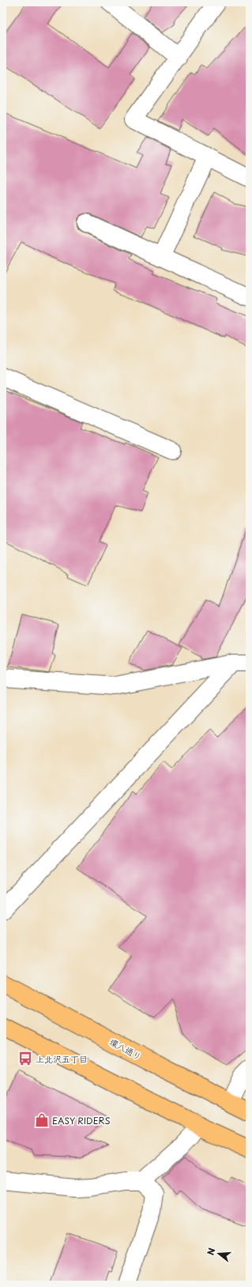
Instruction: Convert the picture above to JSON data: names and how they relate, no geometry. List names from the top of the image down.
{
  "streets": {
    "main road": ["環八通り"]
  },
  "places": {
    "bus stop": ["上北沢五丁目"],
    "shop": ["EASY RIDERS"]
  },
  "north": "left"
}
